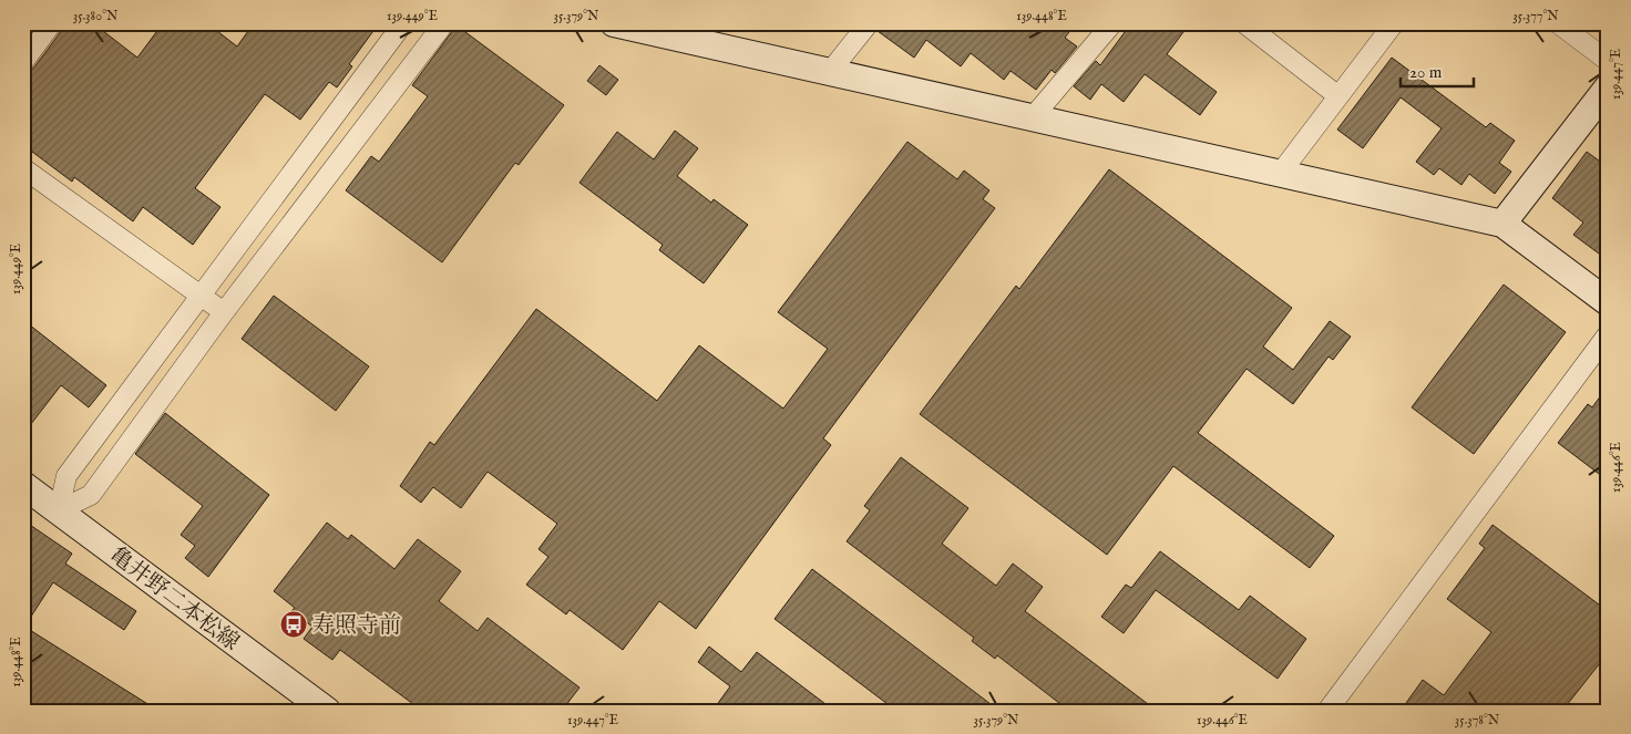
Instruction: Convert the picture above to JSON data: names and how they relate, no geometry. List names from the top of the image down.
{
  "streets": {
    "street": ["亀井野二本松線"]
  },
  "places": {
    "bus stop": ["寿照寺前"]
  },
  "scale_bar": "20 m",
  "coordinates": [
    "35.380°N",
    "139.449°E",
    "35.379°N",
    "139.448°E",
    "35.377°N",
    "139.447°E",
    "139.446°E",
    "35.378°N"
  ]
}
